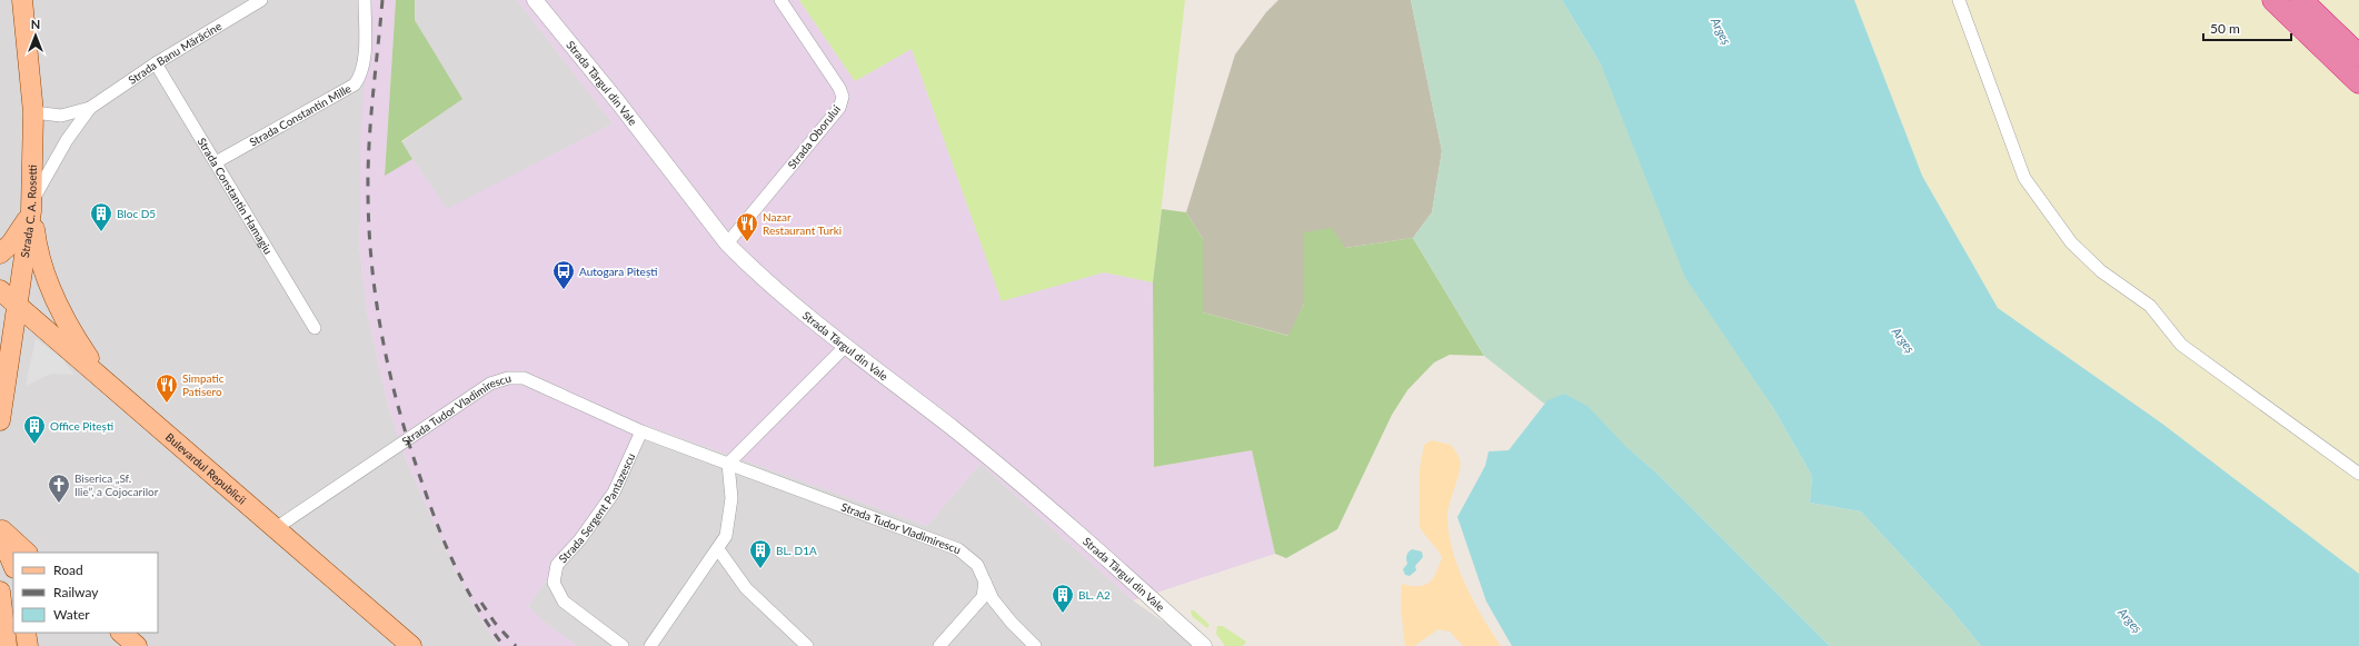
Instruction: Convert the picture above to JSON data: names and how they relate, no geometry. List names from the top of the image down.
{
  "streets": {
    "main road": ["Strada C. A. Rosetti", "Bulevardul Republicii"],
    "street": [
      "Strada Banu Mărăcine",
      "Strada Târgul din Vale",
      "Strada Constantin Mille",
      "Strada Oborului",
      "Strada Constantin Hamagiu",
      "Strada Tudor Vladimirescu",
      "Strada Sergent Pantazescu"
    ]
  },
  "crossings": [
    ["Strada Banu Mărăcine", "Strada Constantin Hamagiu"],
    ["Strada Banu Mărăcine", "Strada C. A. Rosetti"],
    ["Strada Târgul din Vale", "Strada Oborului"],
    ["Strada Constantin Mille", "Strada Constantin Hamagiu"],
    ["Strada C. A. Rosetti", "Bulevardul Republicii"],
    ["Strada Tudor Vladimirescu", "Bulevardul Republicii"],
    ["Strada Tudor Vladimirescu", "Strada Sergent Pantazescu"]
  ],
  "water": ["Argeș"],
  "places": {
    "building": [
      "Bloc D5",
      "Office Pitești",
      "BL. D1A",
      "BL. A2"
    ],
    "restaurant": ["Nazar Restaurant Turki", "Simpatic Patisero"],
    "bus stop": ["Autogara Pitești"],
    "church": ["Biserica „Sf. Ilie”, a Cojocarilor"]
  },
  "legend": ["Road", "Railway", "Water"],
  "scale_bar": "50 m",
  "north": "top"
}
